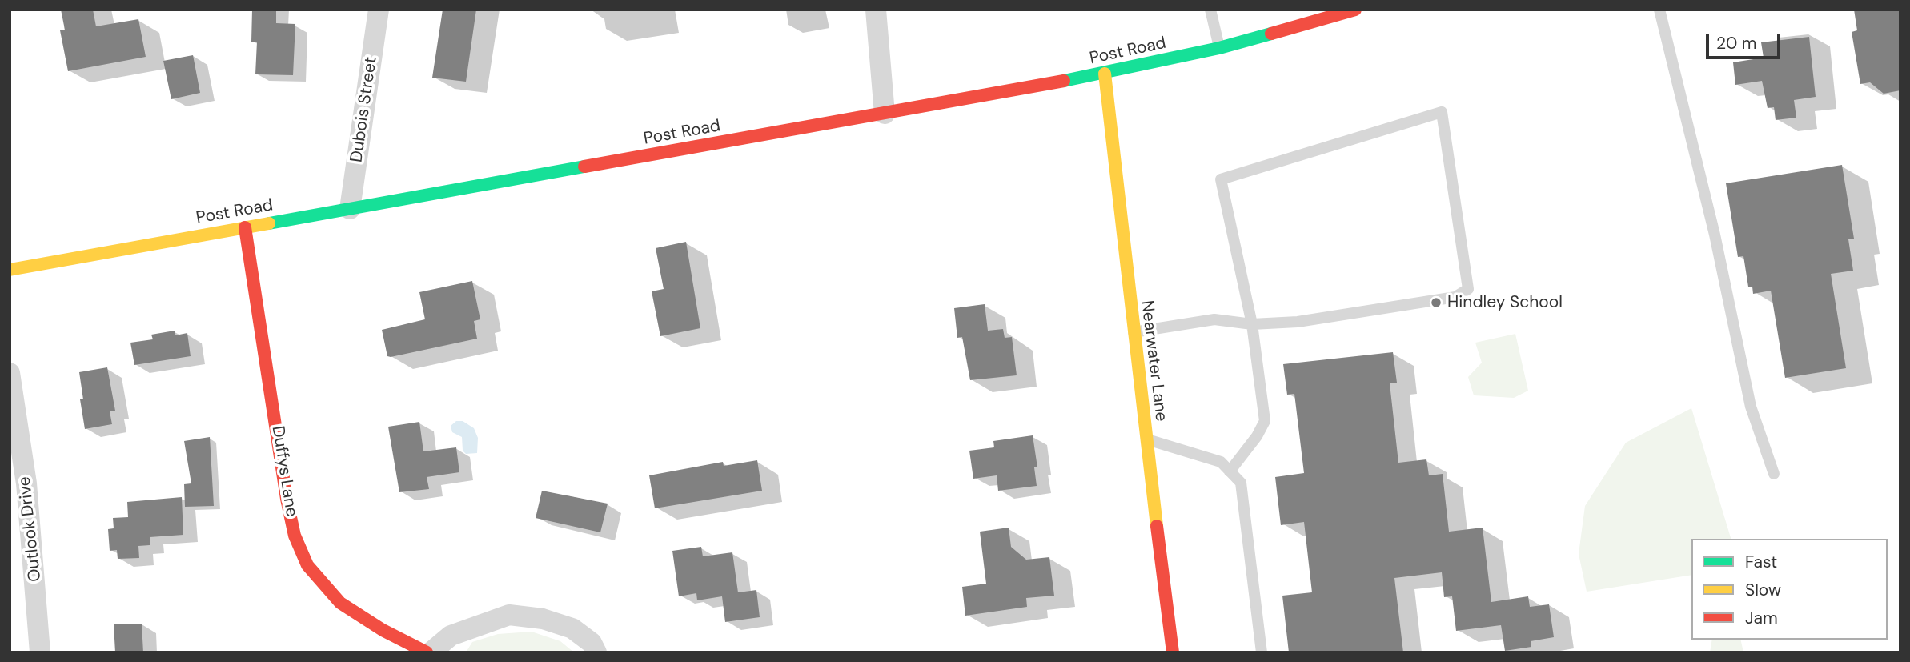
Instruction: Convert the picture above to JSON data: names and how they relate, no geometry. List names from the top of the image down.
{
  "streets": {
    "main road": ["Post Road", "Nearwater Lane", "Duffys Lane"],
    "street": ["Dubois Street", "Outlook Drive"]
  },
  "crossings": [
    ["Post Road", "Dubois Street"],
    ["Post Road", "Nearwater Lane"],
    ["Post Road", "Duffys Lane"]
  ],
  "places": ["Hindley School"],
  "legend": ["Fast", "Slow", "Jam"],
  "scale_bar": "20 m"
}
